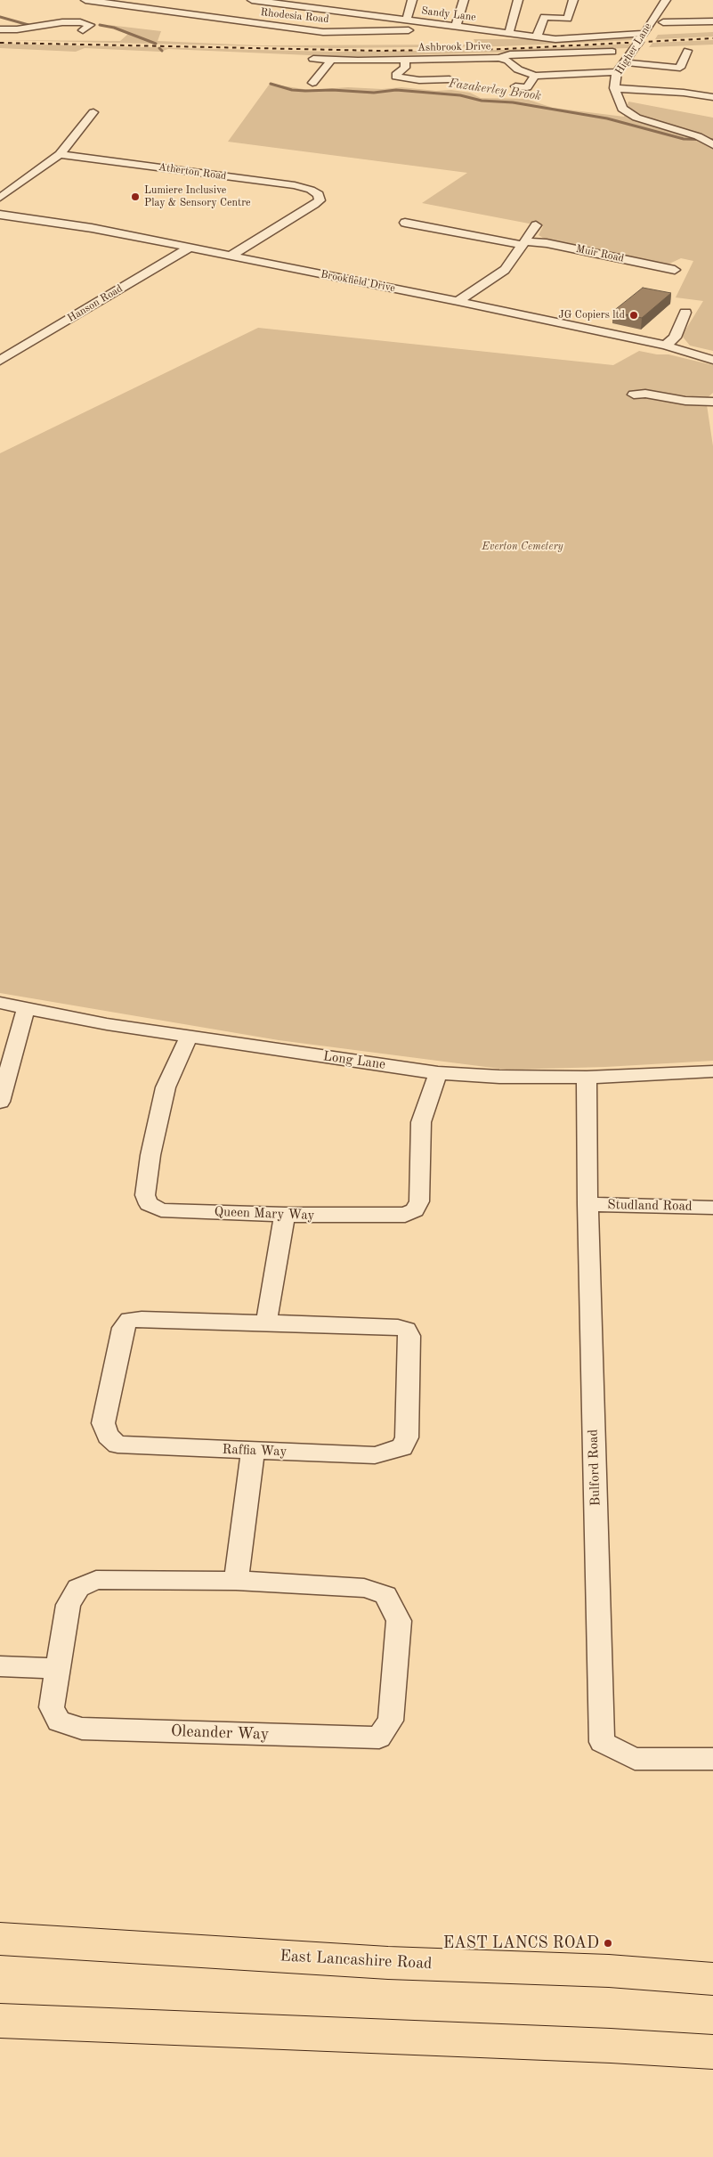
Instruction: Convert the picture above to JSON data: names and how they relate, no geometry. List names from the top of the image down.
{
  "streets": {
    "highway": ["East Lancashire Road"],
    "street": [
      "Sandy Lane",
      "Rhodesia Road",
      "Ashbrook Drive",
      "Higher Lane",
      "Atherton Road",
      "Muir Road",
      "Brookfield Drive",
      "Hanson Road",
      "Long Lane",
      "Studland Road",
      "Queen Mary Way",
      "Raffia Way",
      "Bulford Road",
      "Oleander Way"
    ]
  },
  "crossings": [
    ["Sandy Lane", "Rhodesia Road"],
    ["Sandy Lane", "Higher Lane"],
    ["Ashbrook Drive", "Higher Lane"],
    ["Atherton Road", "Brookfield Drive"],
    ["Brookfield Drive", "Hanson Road"],
    ["Long Lane", "Queen Mary Way"],
    ["Long Lane", "Bulford Road"],
    ["Studland Road", "Bulford Road"]
  ],
  "water": ["Fazakerley Brook"],
  "parks": ["Everton Cemetery"],
  "places": ["Lumiere Inclusive Play & Sensory Centre", "JG Copiers ltd", "EAST LANCS ROAD"]
}
